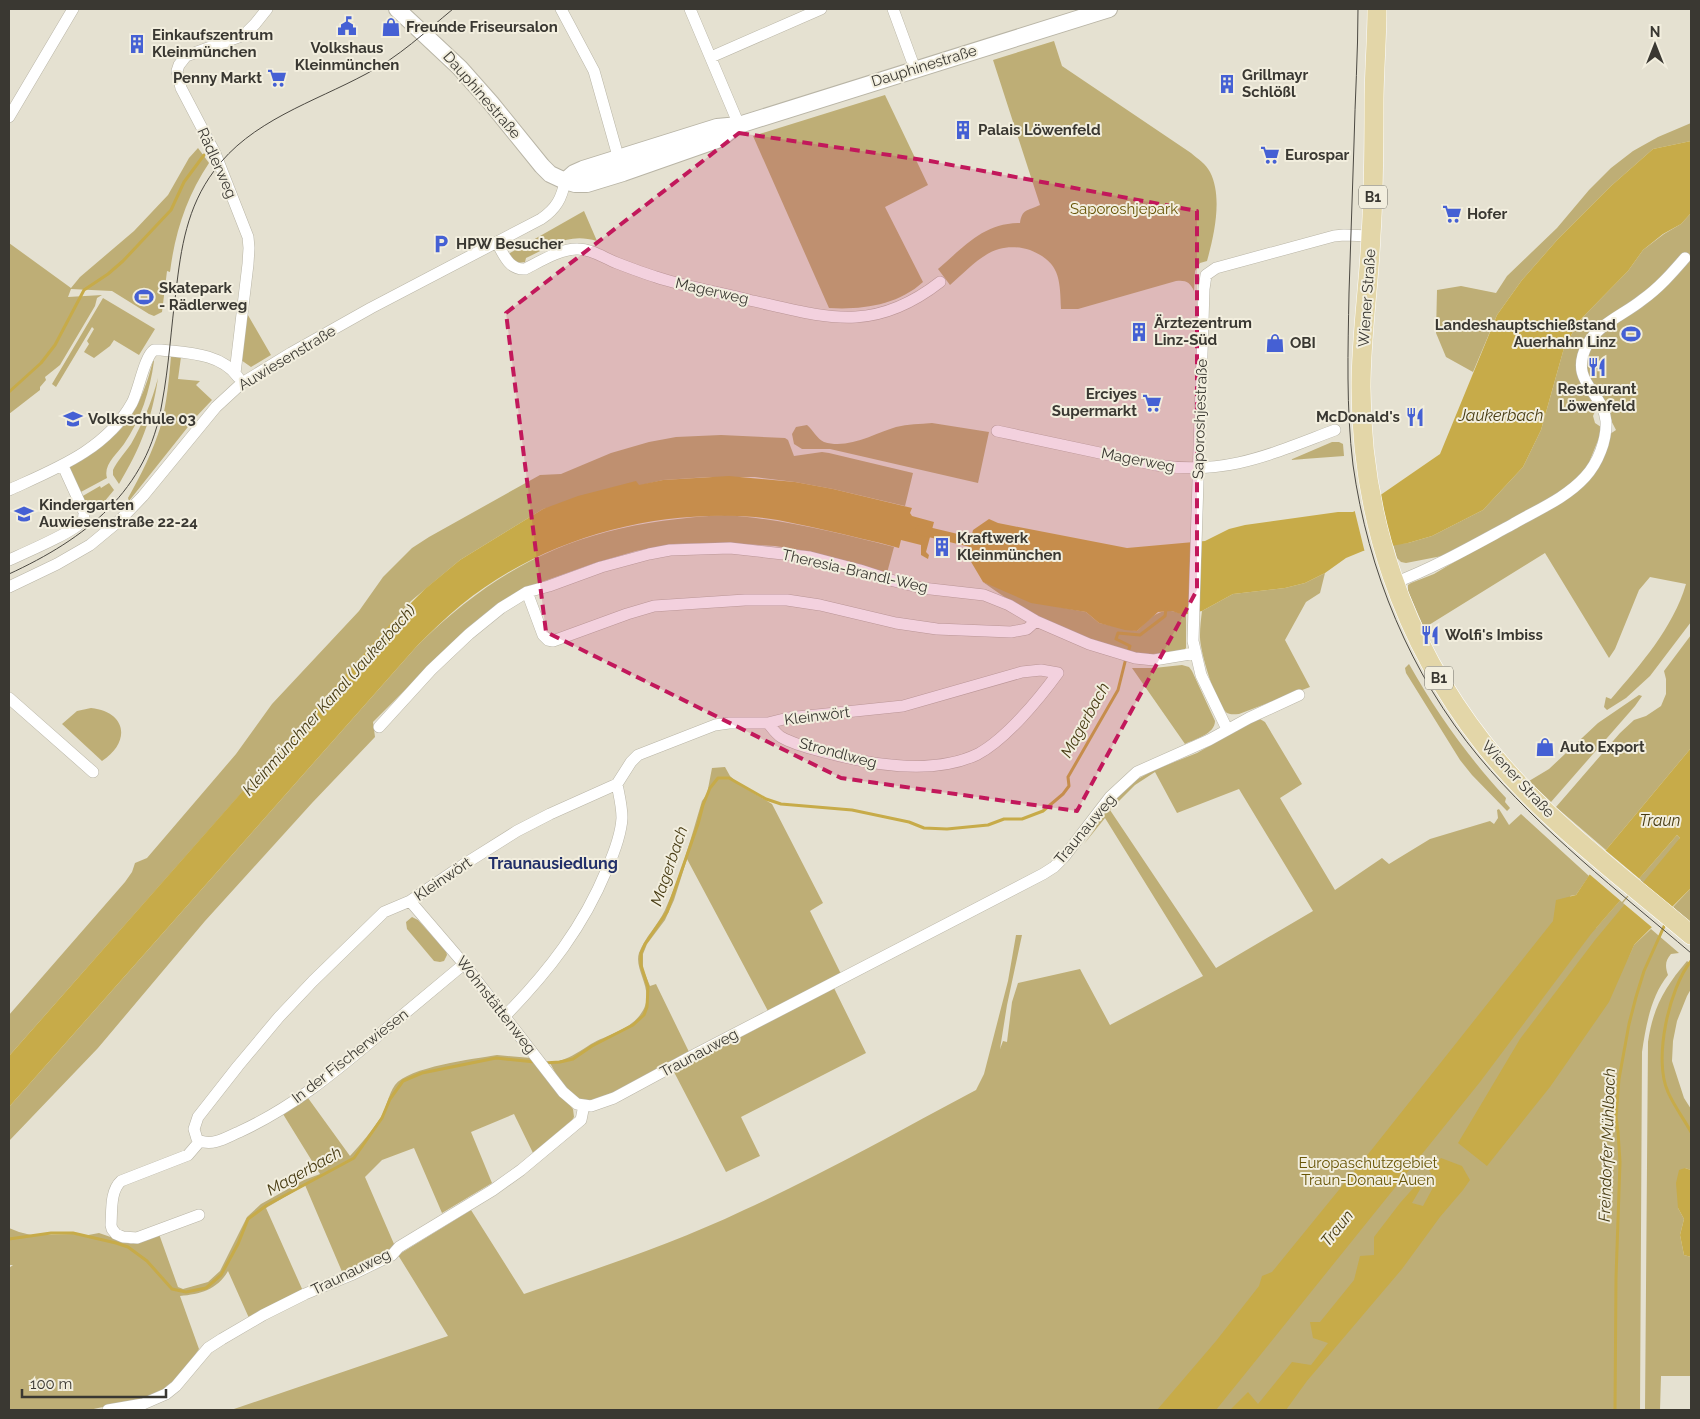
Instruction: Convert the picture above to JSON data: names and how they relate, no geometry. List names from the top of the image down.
{
  "streets": {
    "main road": ["Dauphinestraße", "B1", "Wiener Straße"],
    "street": [
      "Rädlerweg",
      "Magerweg",
      "Auwiesenstraße",
      "Saporoshjestraße",
      "Theresia-Brandl-Weg",
      "Kleinwört",
      "Strondlweg",
      "Traunauweg",
      "Wohnstättenweg",
      "In der Fischerwiesen"
    ]
  },
  "crossings": [
    ["Dauphinestraße", "Auwiesenstraße"],
    ["Magerweg", "Auwiesenstraße"],
    ["Magerweg", "Saporoshjestraße"],
    ["Wiener Straße", "Saporoshjestraße"],
    ["Saporoshjestraße", "Theresia-Brandl-Weg"],
    ["Saporoshjestraße", "Traunauweg"],
    ["Kleinwört", "Strondlweg"],
    ["Kleinwört", "Wohnstättenweg"],
    ["Kleinwört", "In der Fischerwiesen"],
    ["Traunauweg", "Wohnstättenweg"],
    ["Wohnstättenweg", "In der Fischerwiesen"]
  ],
  "districts": ["Traunausiedlung"],
  "water": [
    "Jaukerbach",
    "Kleinmünchner Kanal (Jaukerbach)",
    "Magerbach",
    "Traun",
    "Freindorfer Mühlbach"
  ],
  "parks": ["Saporoshjepark", "Europaschutzgebiet Traun-Donau-Auen"],
  "places": {
    "public building": ["Volkshaus Kleinmünchen"],
    "shop": ["Freunde Friseursalon", "OBI", "Auto Export"],
    "building": [
      "Einkaufszentrum Kleinmünchen",
      "Grillmayr Schlößl",
      "Palais Löwenfeld",
      "Ärztezentrum Linz-Süd",
      "Kraftwerk Kleinmünchen"
    ],
    "supermarket": [
      "Penny Markt",
      "Eurospar",
      "Hofer",
      "Erciyes Supermarkt"
    ],
    "parking": ["HPW Besucher"],
    "sports": ["Skatepark - Rädlerweg", "Landeshauptschießstand Auerhahn Linz"],
    "restaurant": ["Restaurant Löwenfeld", "McDonald's", "Wolfi's Imbiss"],
    "school or university": ["Volksschule 03", "Kindergarten Auwiesenstraße 22-24"]
  },
  "scale_bar": "100 m",
  "north": "top"
}
